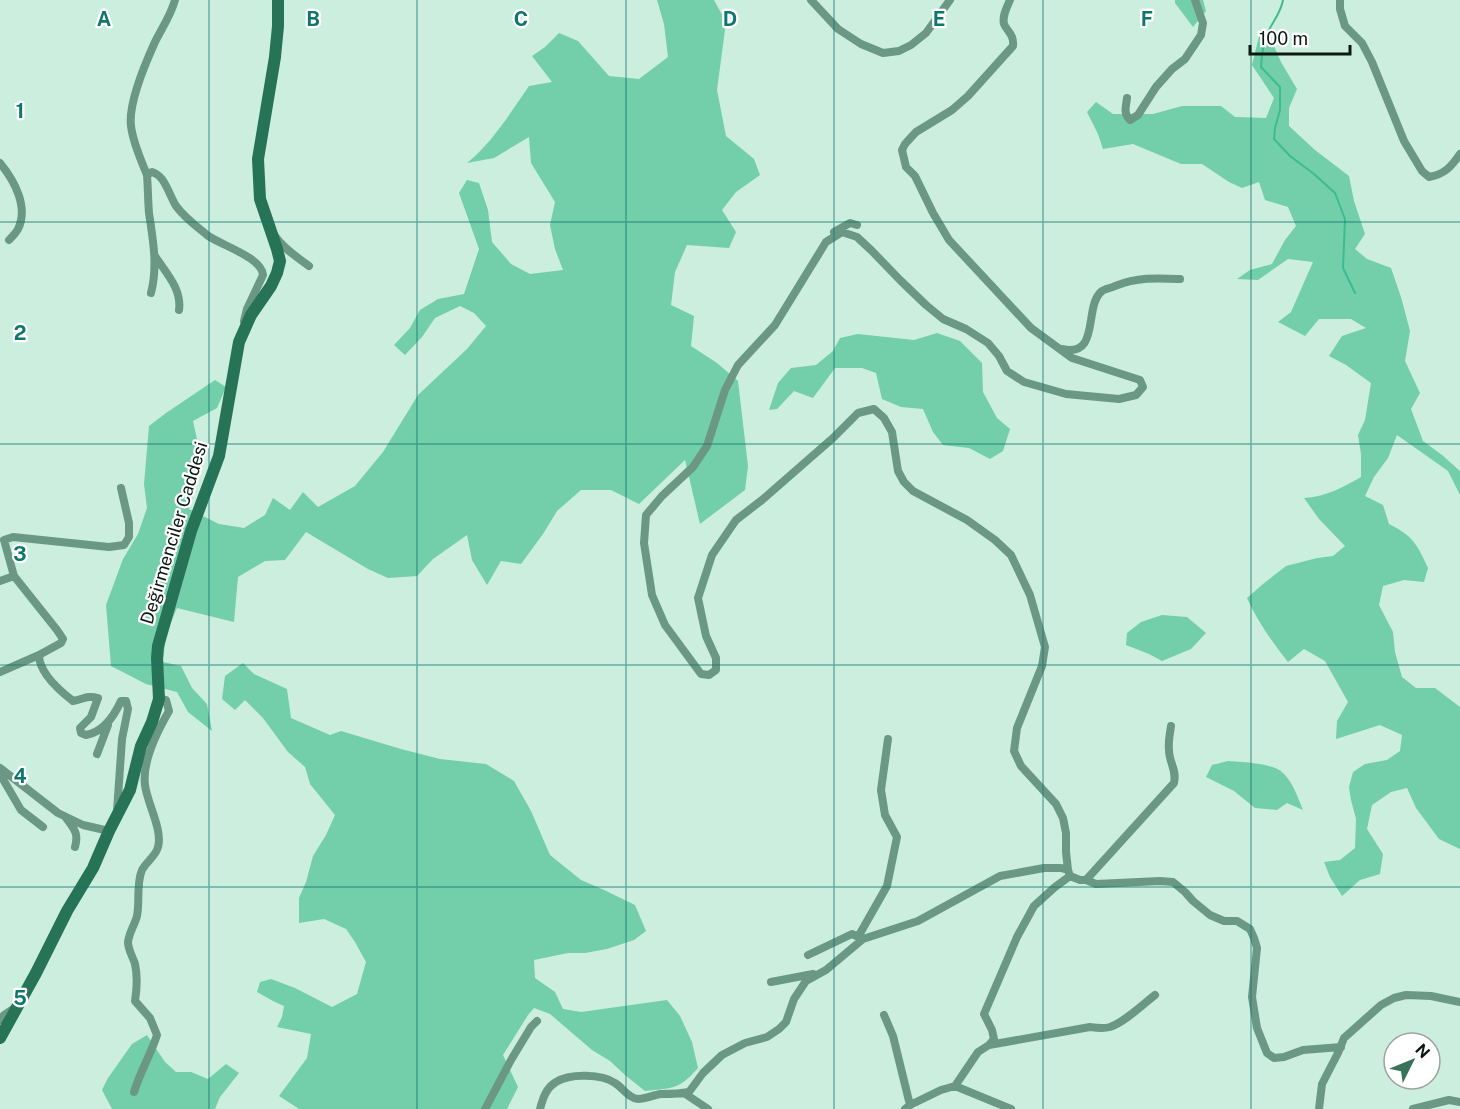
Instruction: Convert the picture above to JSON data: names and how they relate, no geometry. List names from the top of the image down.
{
  "streets": {
    "main road": ["Değirmenciler Caddesi"]
  },
  "scale_bar": "100 m",
  "north": "top right",
  "grid": {
    "columns": [
      "A",
      "B",
      "C",
      "D",
      "E",
      "F"
    ],
    "rows": [
      "1",
      "2",
      "3",
      "4",
      "5"
    ]
  }
}
